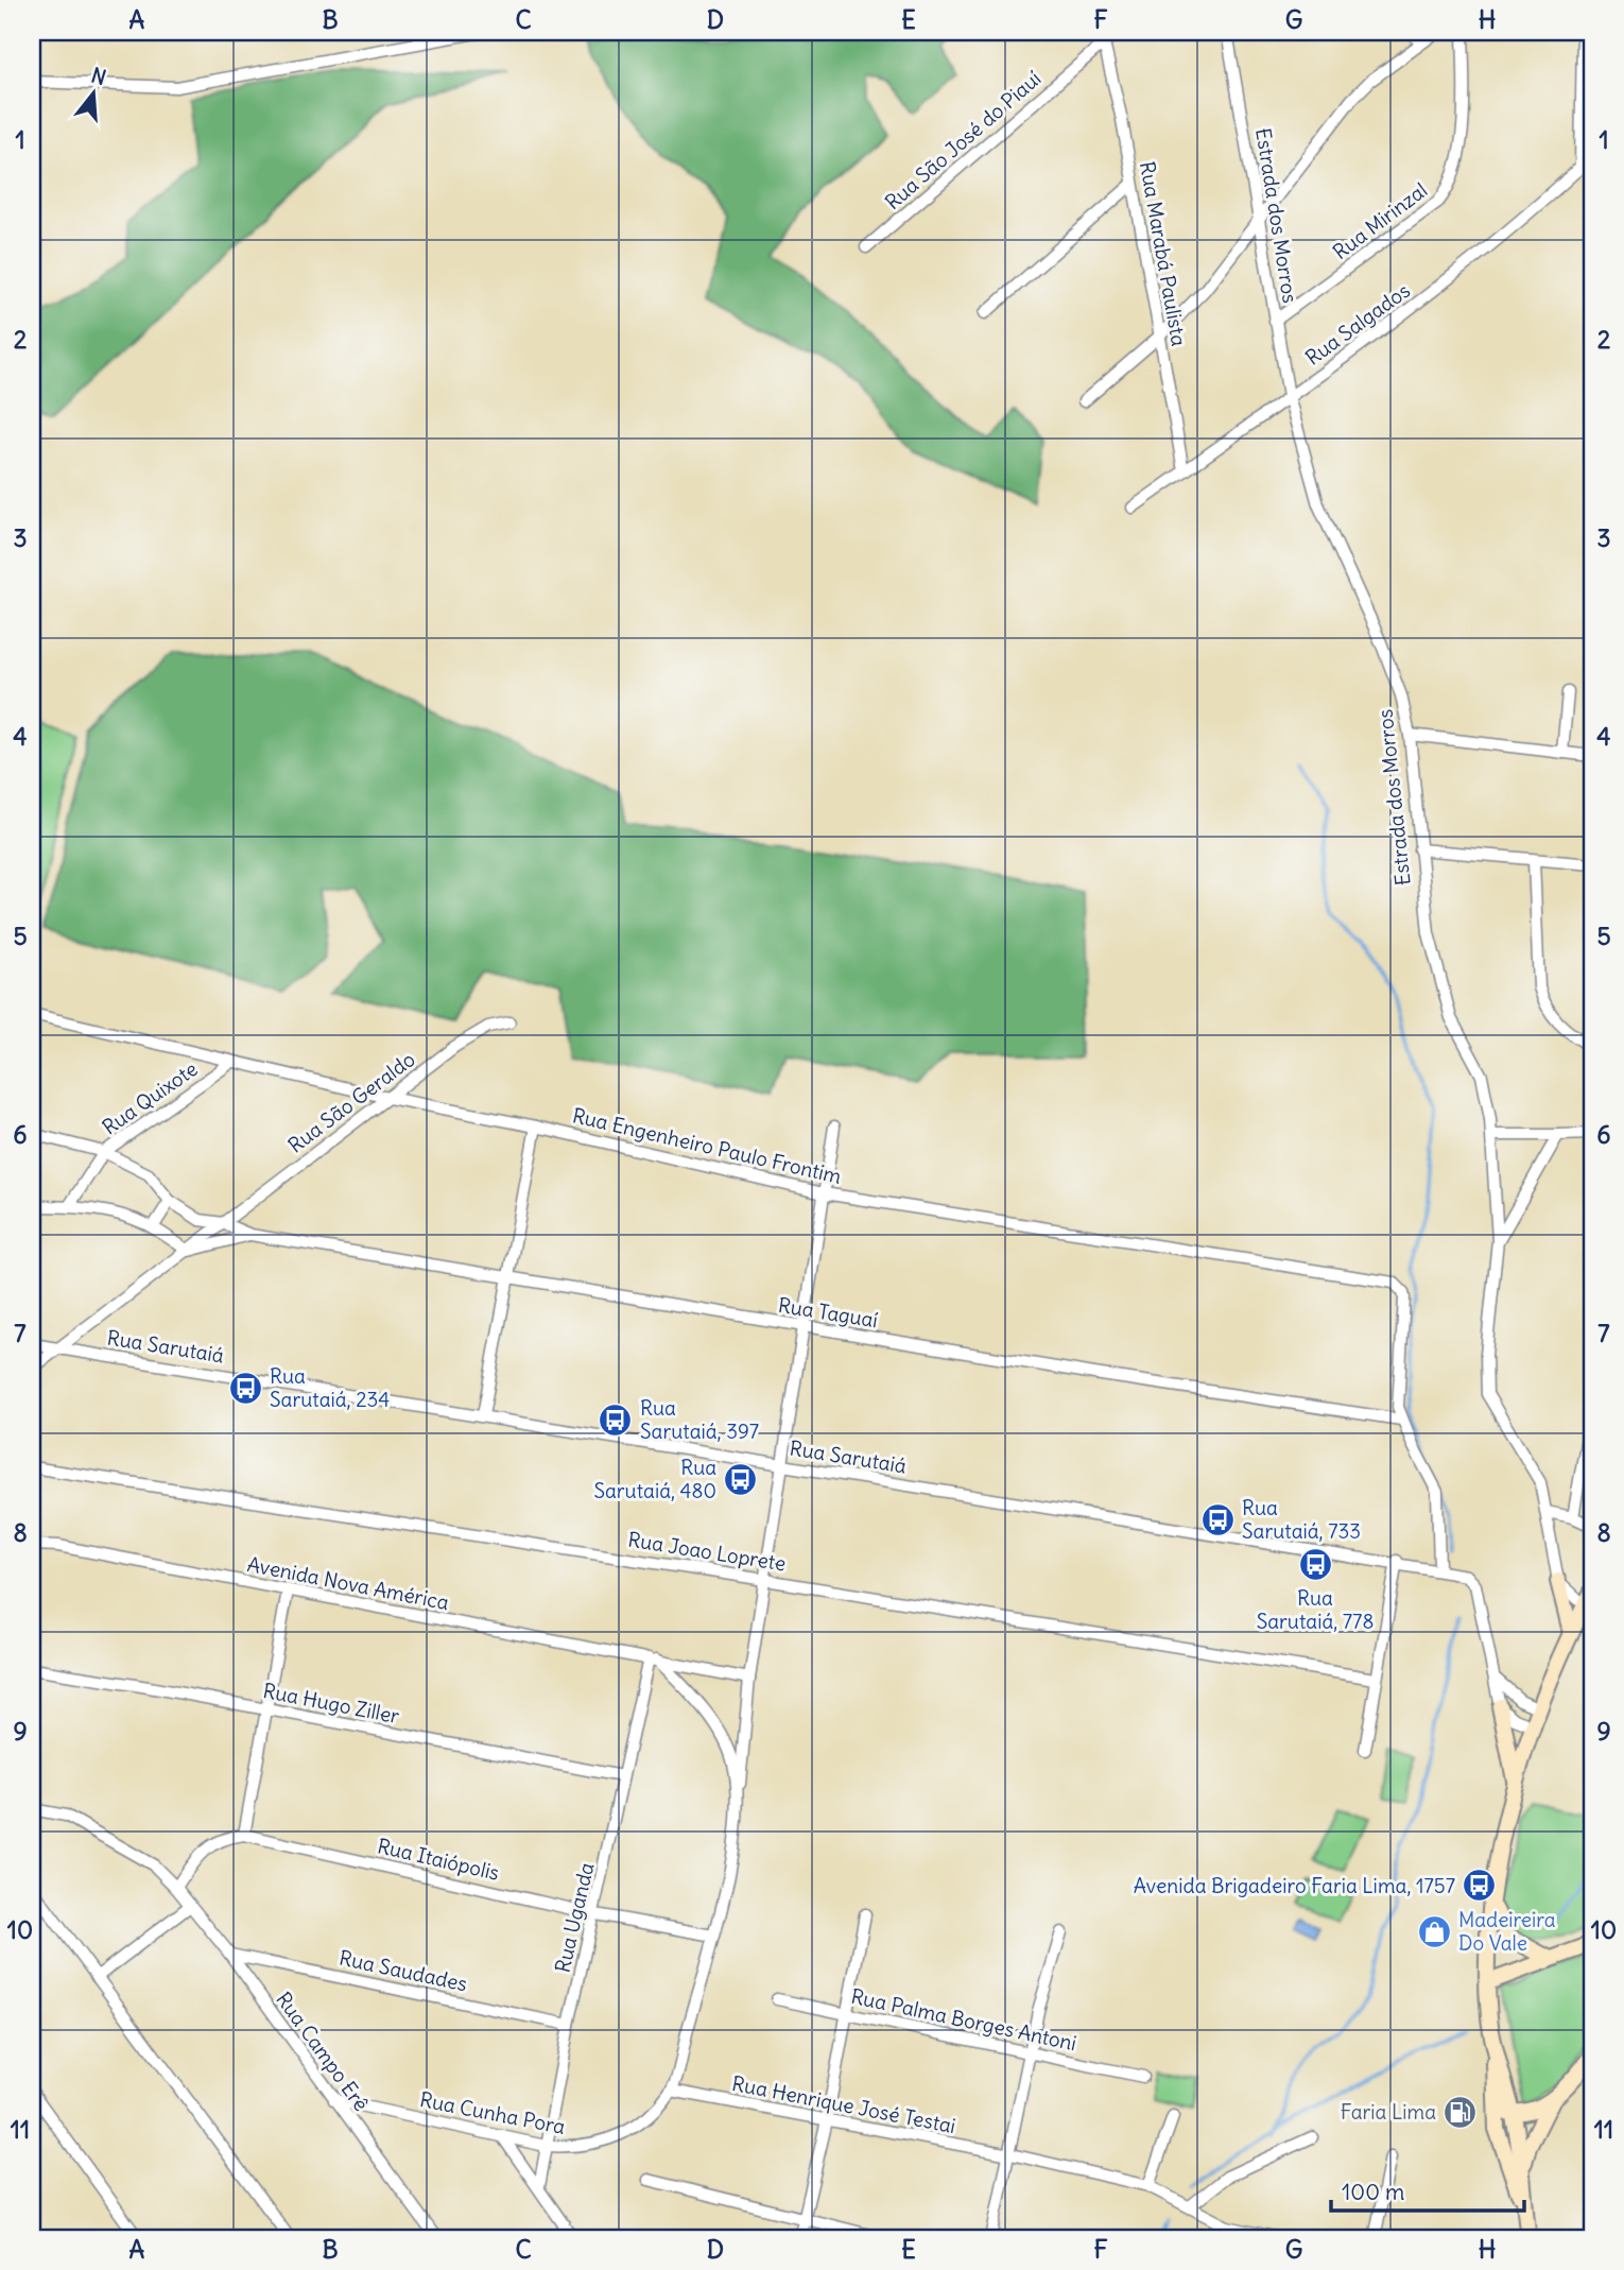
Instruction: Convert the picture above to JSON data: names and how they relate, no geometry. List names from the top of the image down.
{
  "streets": {
    "street": [
      "Rua São José do Piauí",
      "Estrada dos Morros",
      "Rua Mirinzal",
      "Rua Marabá Paulista",
      "Rua Salgados",
      "Rua Quixote",
      "Rua São Geraldo",
      "Rua Engenheiro Paulo Frontim",
      "Rua Taguaí",
      "Rua Sarutaiá",
      "Rua Joao Loprete",
      "Avenida Nova América",
      "Rua Hugo Ziller",
      "Rua Itaiópolis",
      "Rua Uganda",
      "Rua Saudades",
      "Rua Palma Borges Antoni",
      "Rua Campo Erê",
      "Rua Henrique José Testai",
      "Rua Cunha Pora"
    ]
  },
  "crossings": [
    ["Rua São José do Piauí", "Rua Marabá Paulista"],
    ["Estrada dos Morros", "Rua Mirinzal"],
    ["Estrada dos Morros", "Rua Salgados"],
    ["Rua Marabá Paulista", "Rua Salgados"],
    ["Rua Quixote", "Rua Engenheiro Paulo Frontim"],
    ["Rua São Geraldo", "Rua Engenheiro Paulo Frontim"],
    ["Rua São Geraldo", "Rua Taguaí"],
    ["Rua São Geraldo", "Rua Sarutaiá"],
    ["Rua Engenheiro Paulo Frontim", "Rua Taguaí"],
    ["Avenida Nova América", "Rua Uganda"],
    ["Rua Hugo Ziller", "Rua Uganda"],
    ["Rua Itaiópolis", "Rua Uganda"],
    ["Rua Uganda", "Rua Saudades"],
    ["Rua Uganda", "Rua Cunha Pora"],
    ["Rua Saudades", "Rua Campo Erê"],
    ["Rua Campo Erê", "Rua Cunha Pora"],
    ["Rua Henrique José Testai", "Rua Cunha Pora"]
  ],
  "places": {
    "bus stop": [
      "Rua Sarutaiá, 234",
      "Rua Sarutaiá, 397",
      "Rua Sarutaiá, 480",
      "Rua Sarutaiá, 733",
      "Rua Sarutaiá, 778",
      "Avenida Brigadeiro Faria Lima, 1757"
    ],
    "shop": ["Madeireira Do Vale"],
    "fuel station": ["Faria Lima"]
  },
  "scale_bar": "100 m",
  "north": "top",
  "grid": {
    "columns": [
      "A",
      "B",
      "C",
      "D",
      "E",
      "F",
      "G",
      "H"
    ],
    "rows": [
      "1",
      "2",
      "3",
      "4",
      "5",
      "6",
      "7",
      "8",
      "9",
      "10",
      "11"
    ]
  }
}
